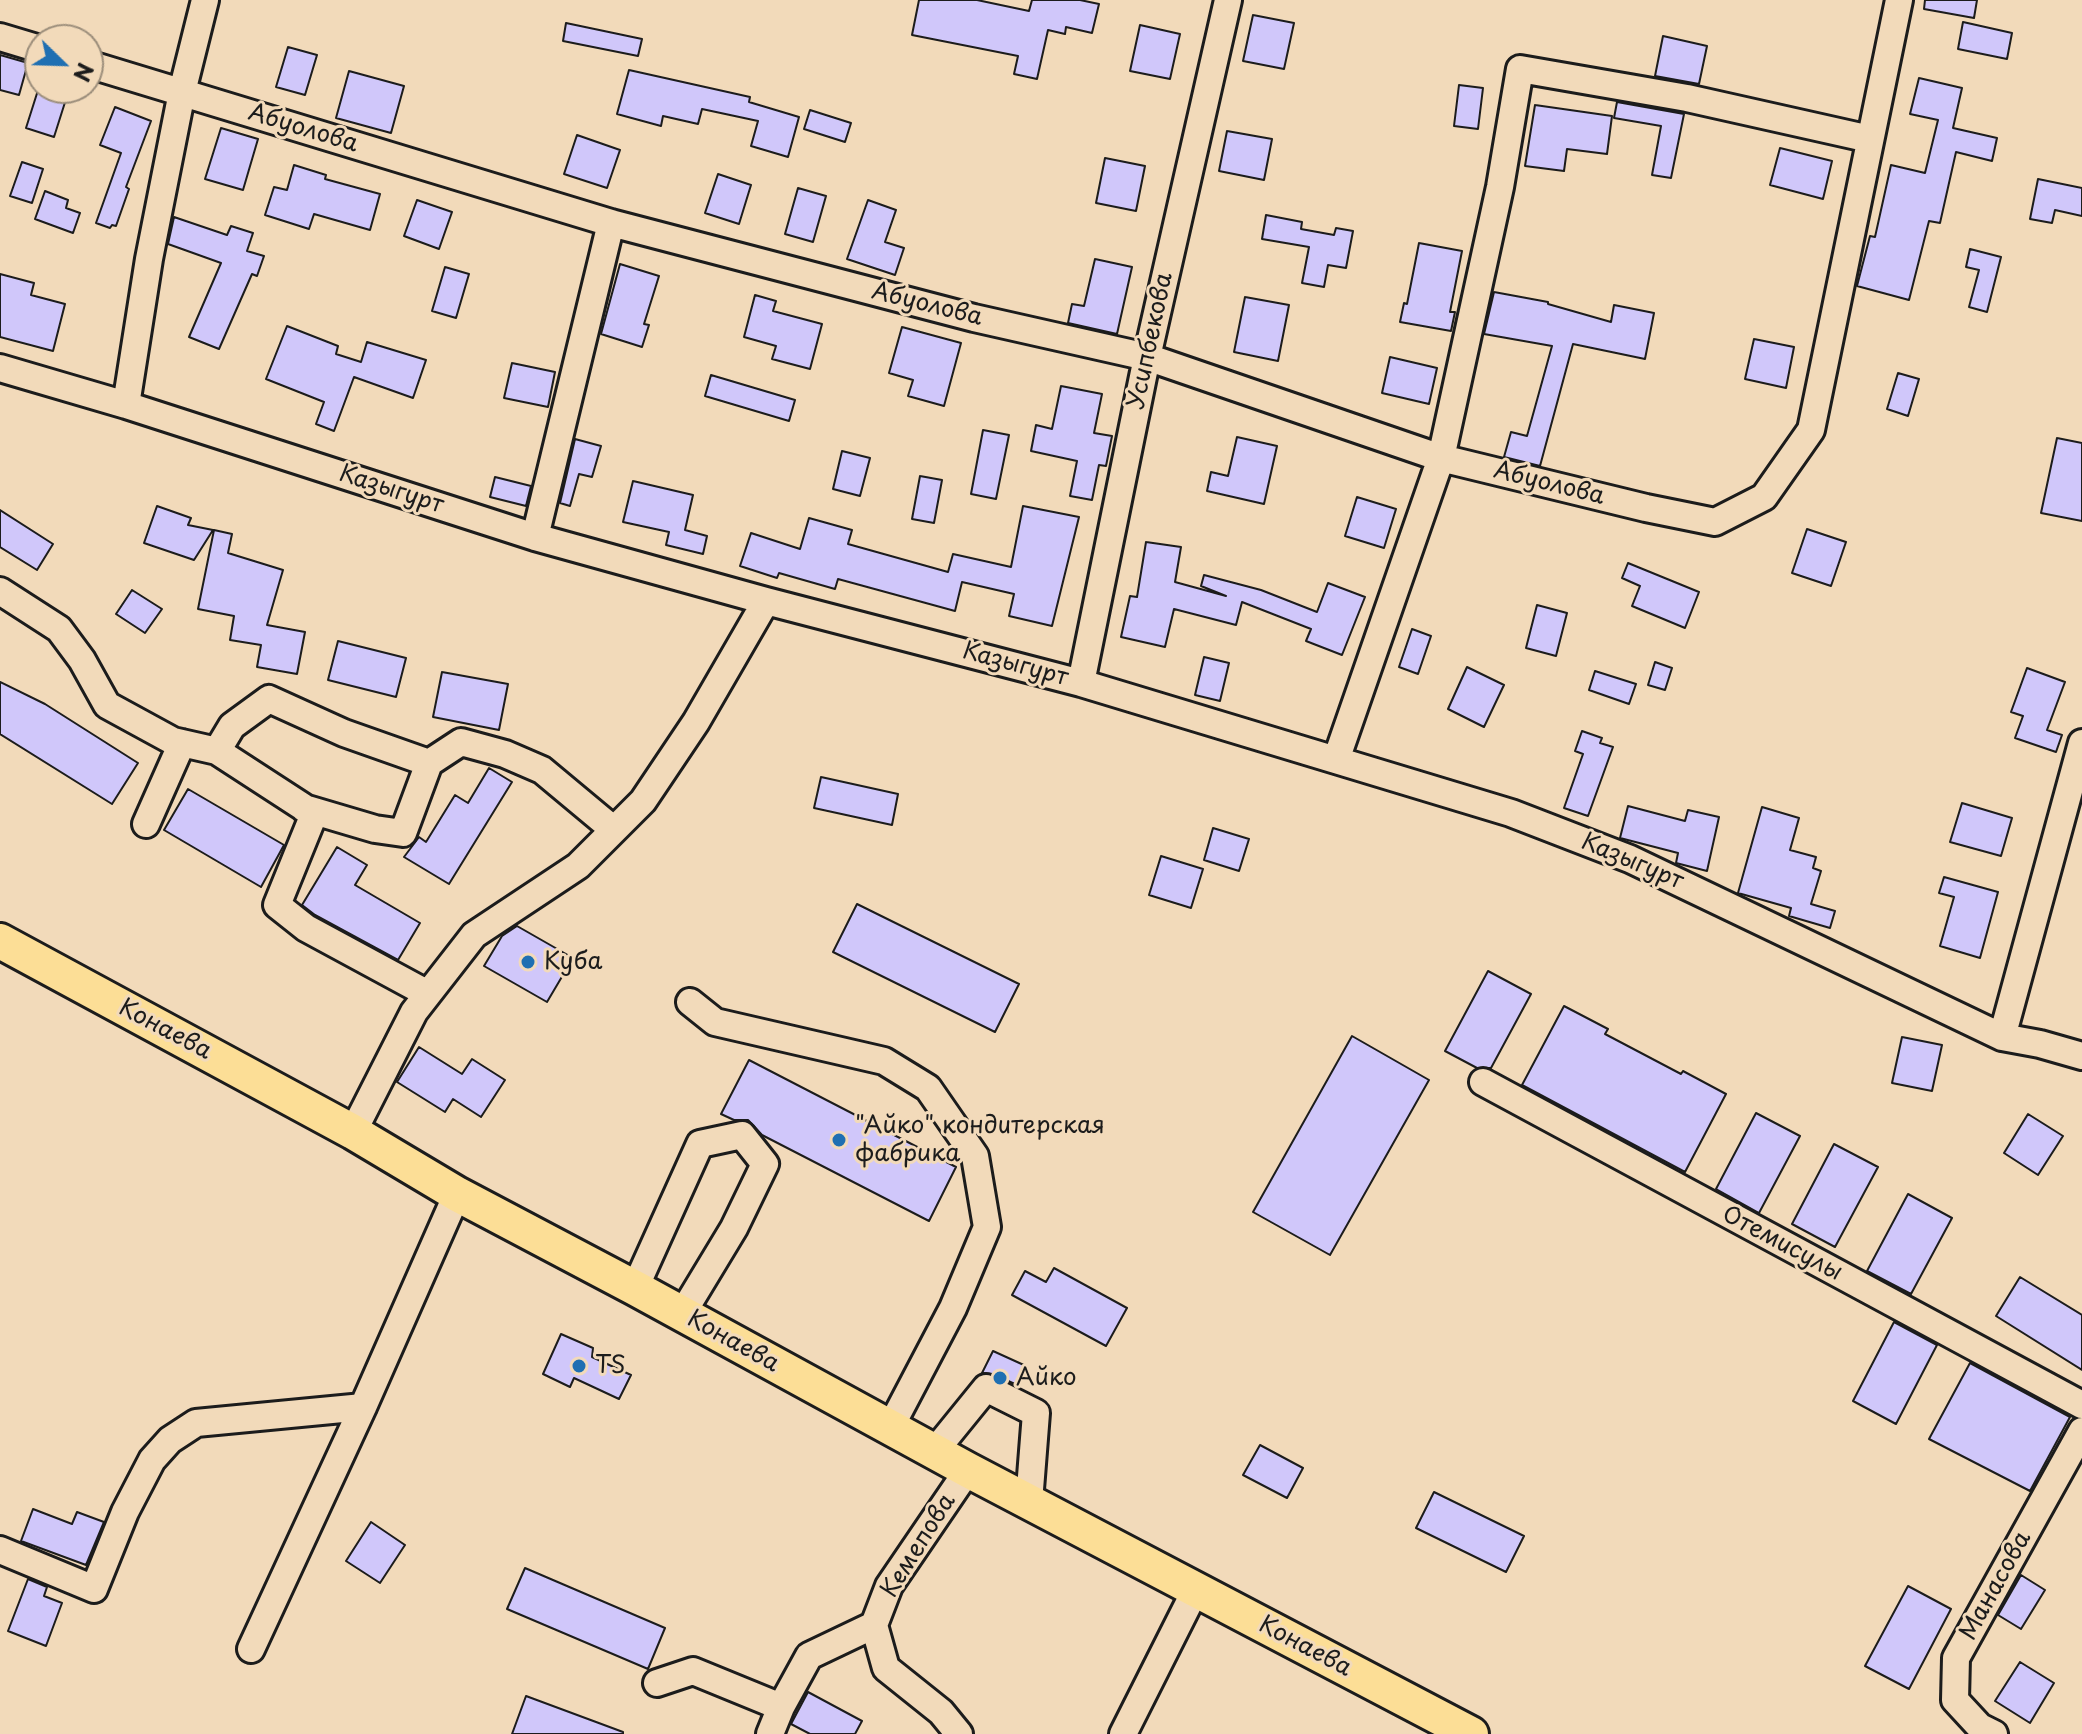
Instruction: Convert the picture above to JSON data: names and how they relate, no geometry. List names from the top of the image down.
{
  "streets": {
    "main road": ["Конаева"],
    "street": [
      "Абуолова",
      "Усипбекова",
      "Казыгурт",
      "Отемисулы",
      "Кемепова",
      "Манасова"
    ]
  },
  "crossings": [
    ["Абуолова", "Усипбекова"],
    ["Усипбекова", "Казыгурт"],
    ["Конаева", "Кемепова"]
  ],
  "places": [
    "Куба",
    "\"Айко\" кондитерская фабрика",
    "TS",
    "Айко"
  ],
  "north": "bottom right"
}
